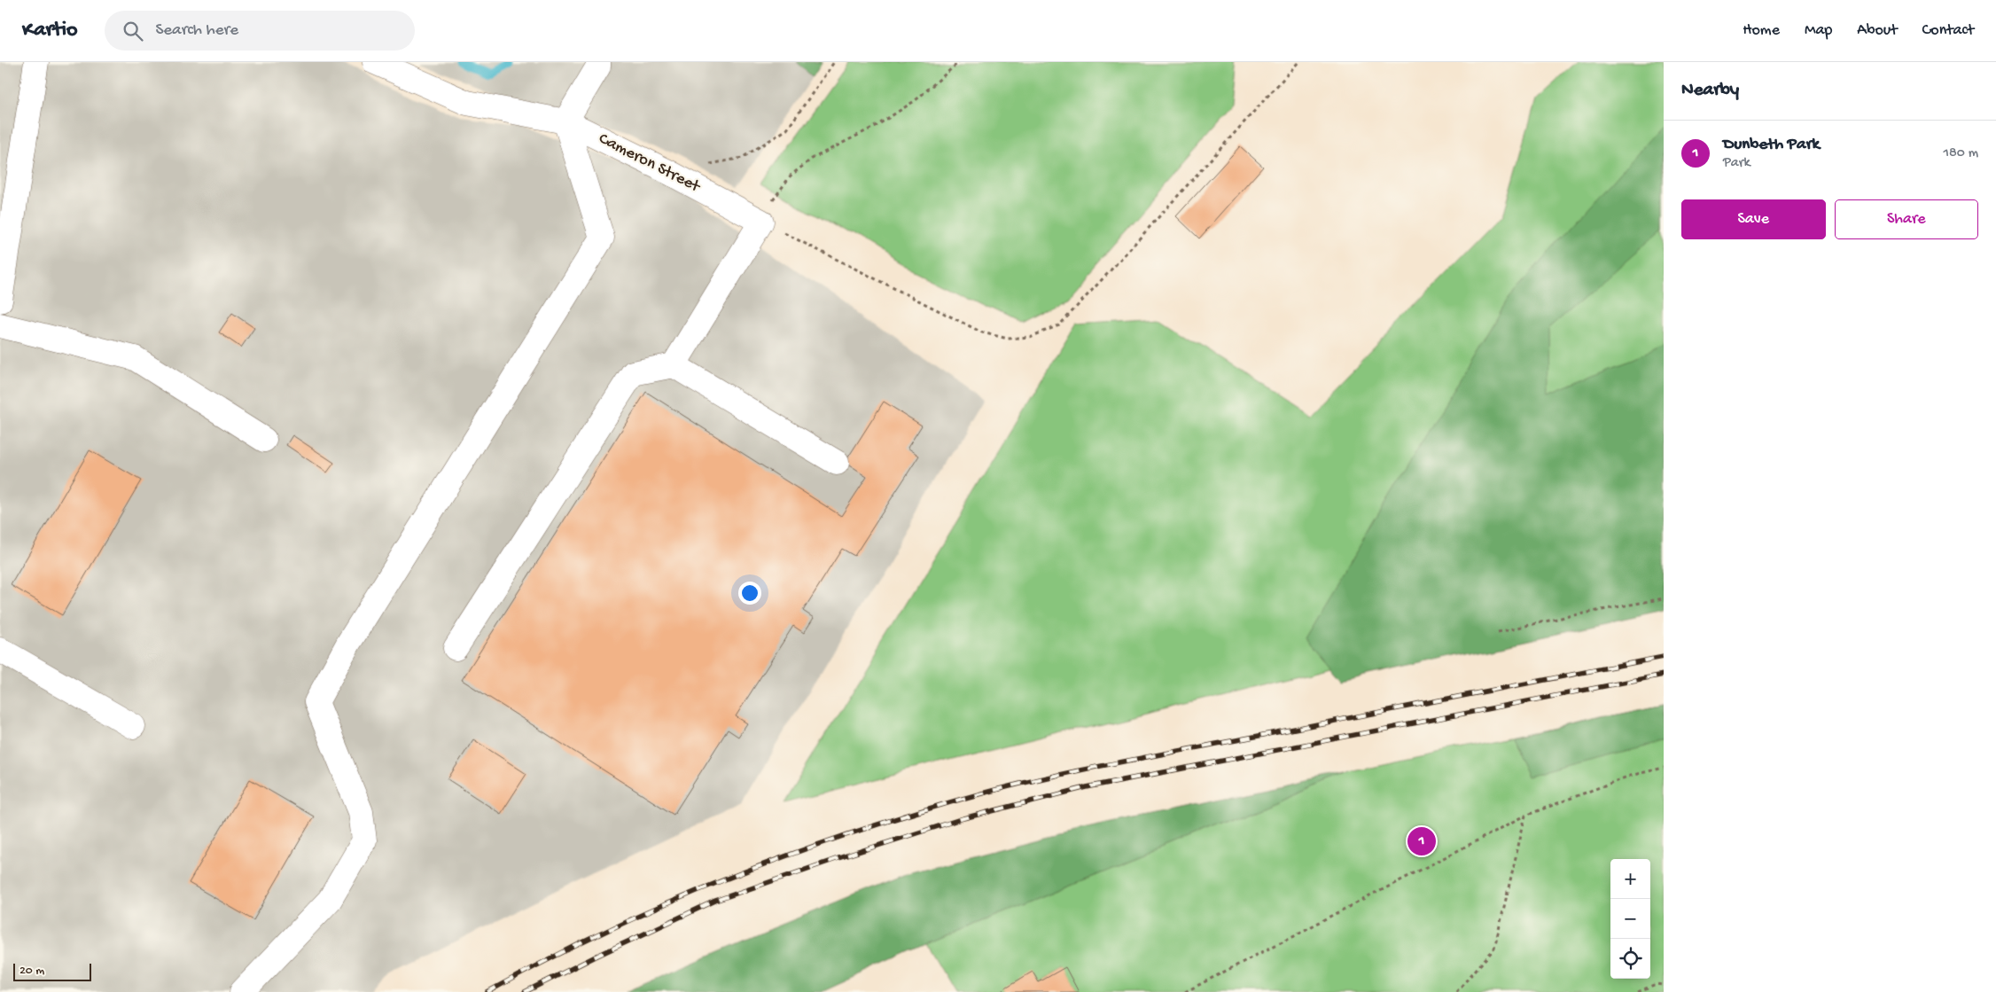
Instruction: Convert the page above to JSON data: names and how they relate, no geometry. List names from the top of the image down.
{
  "streets": {
    "street": ["Cameron Street"]
  },
  "scale_bar": "20 m",
  "page": {
    "header": "Kartio",
    "search": "Search here",
    "nav": [
      "Home",
      "Map",
      "About",
      "Contact"
    ],
    "heading": "Nearby",
    "list": [
      {
        "mark": "1",
        "name": "Dunbeth Park",
        "note": "Park",
        "value": "180 m"
      }
    ],
    "buttons": ["Save", "Share"],
    "pins": "1",
    "map_buttons": ["+", "−"],
    "scale": "20 m"
  }
}
